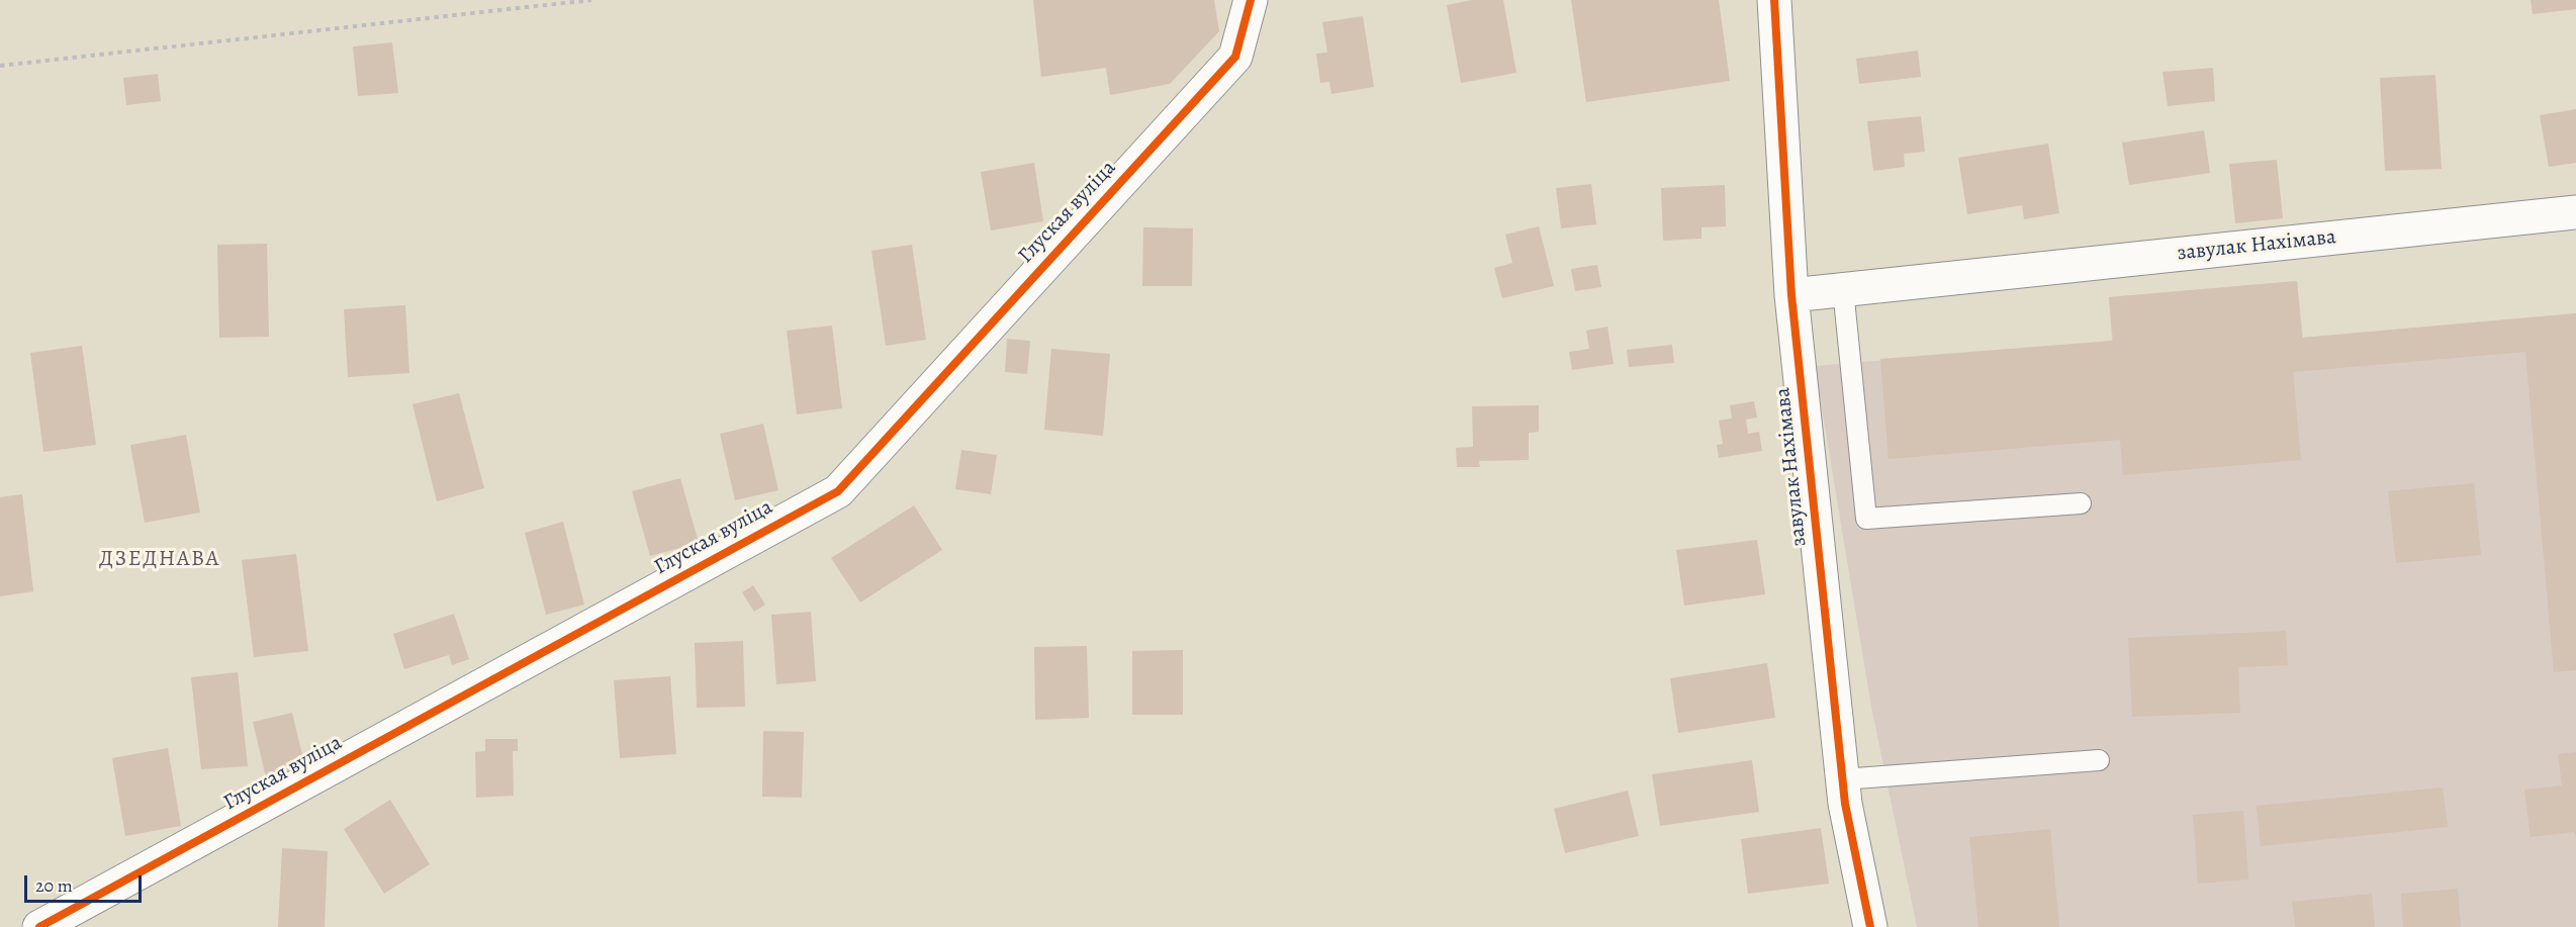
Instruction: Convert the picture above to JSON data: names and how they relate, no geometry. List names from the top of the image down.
{
  "streets": {
    "street": ["Глуская вуліца", "завулак Нахімава"]
  },
  "districts": ["ДЗЕДНАВА"],
  "scale_bar": "20 m"
}
